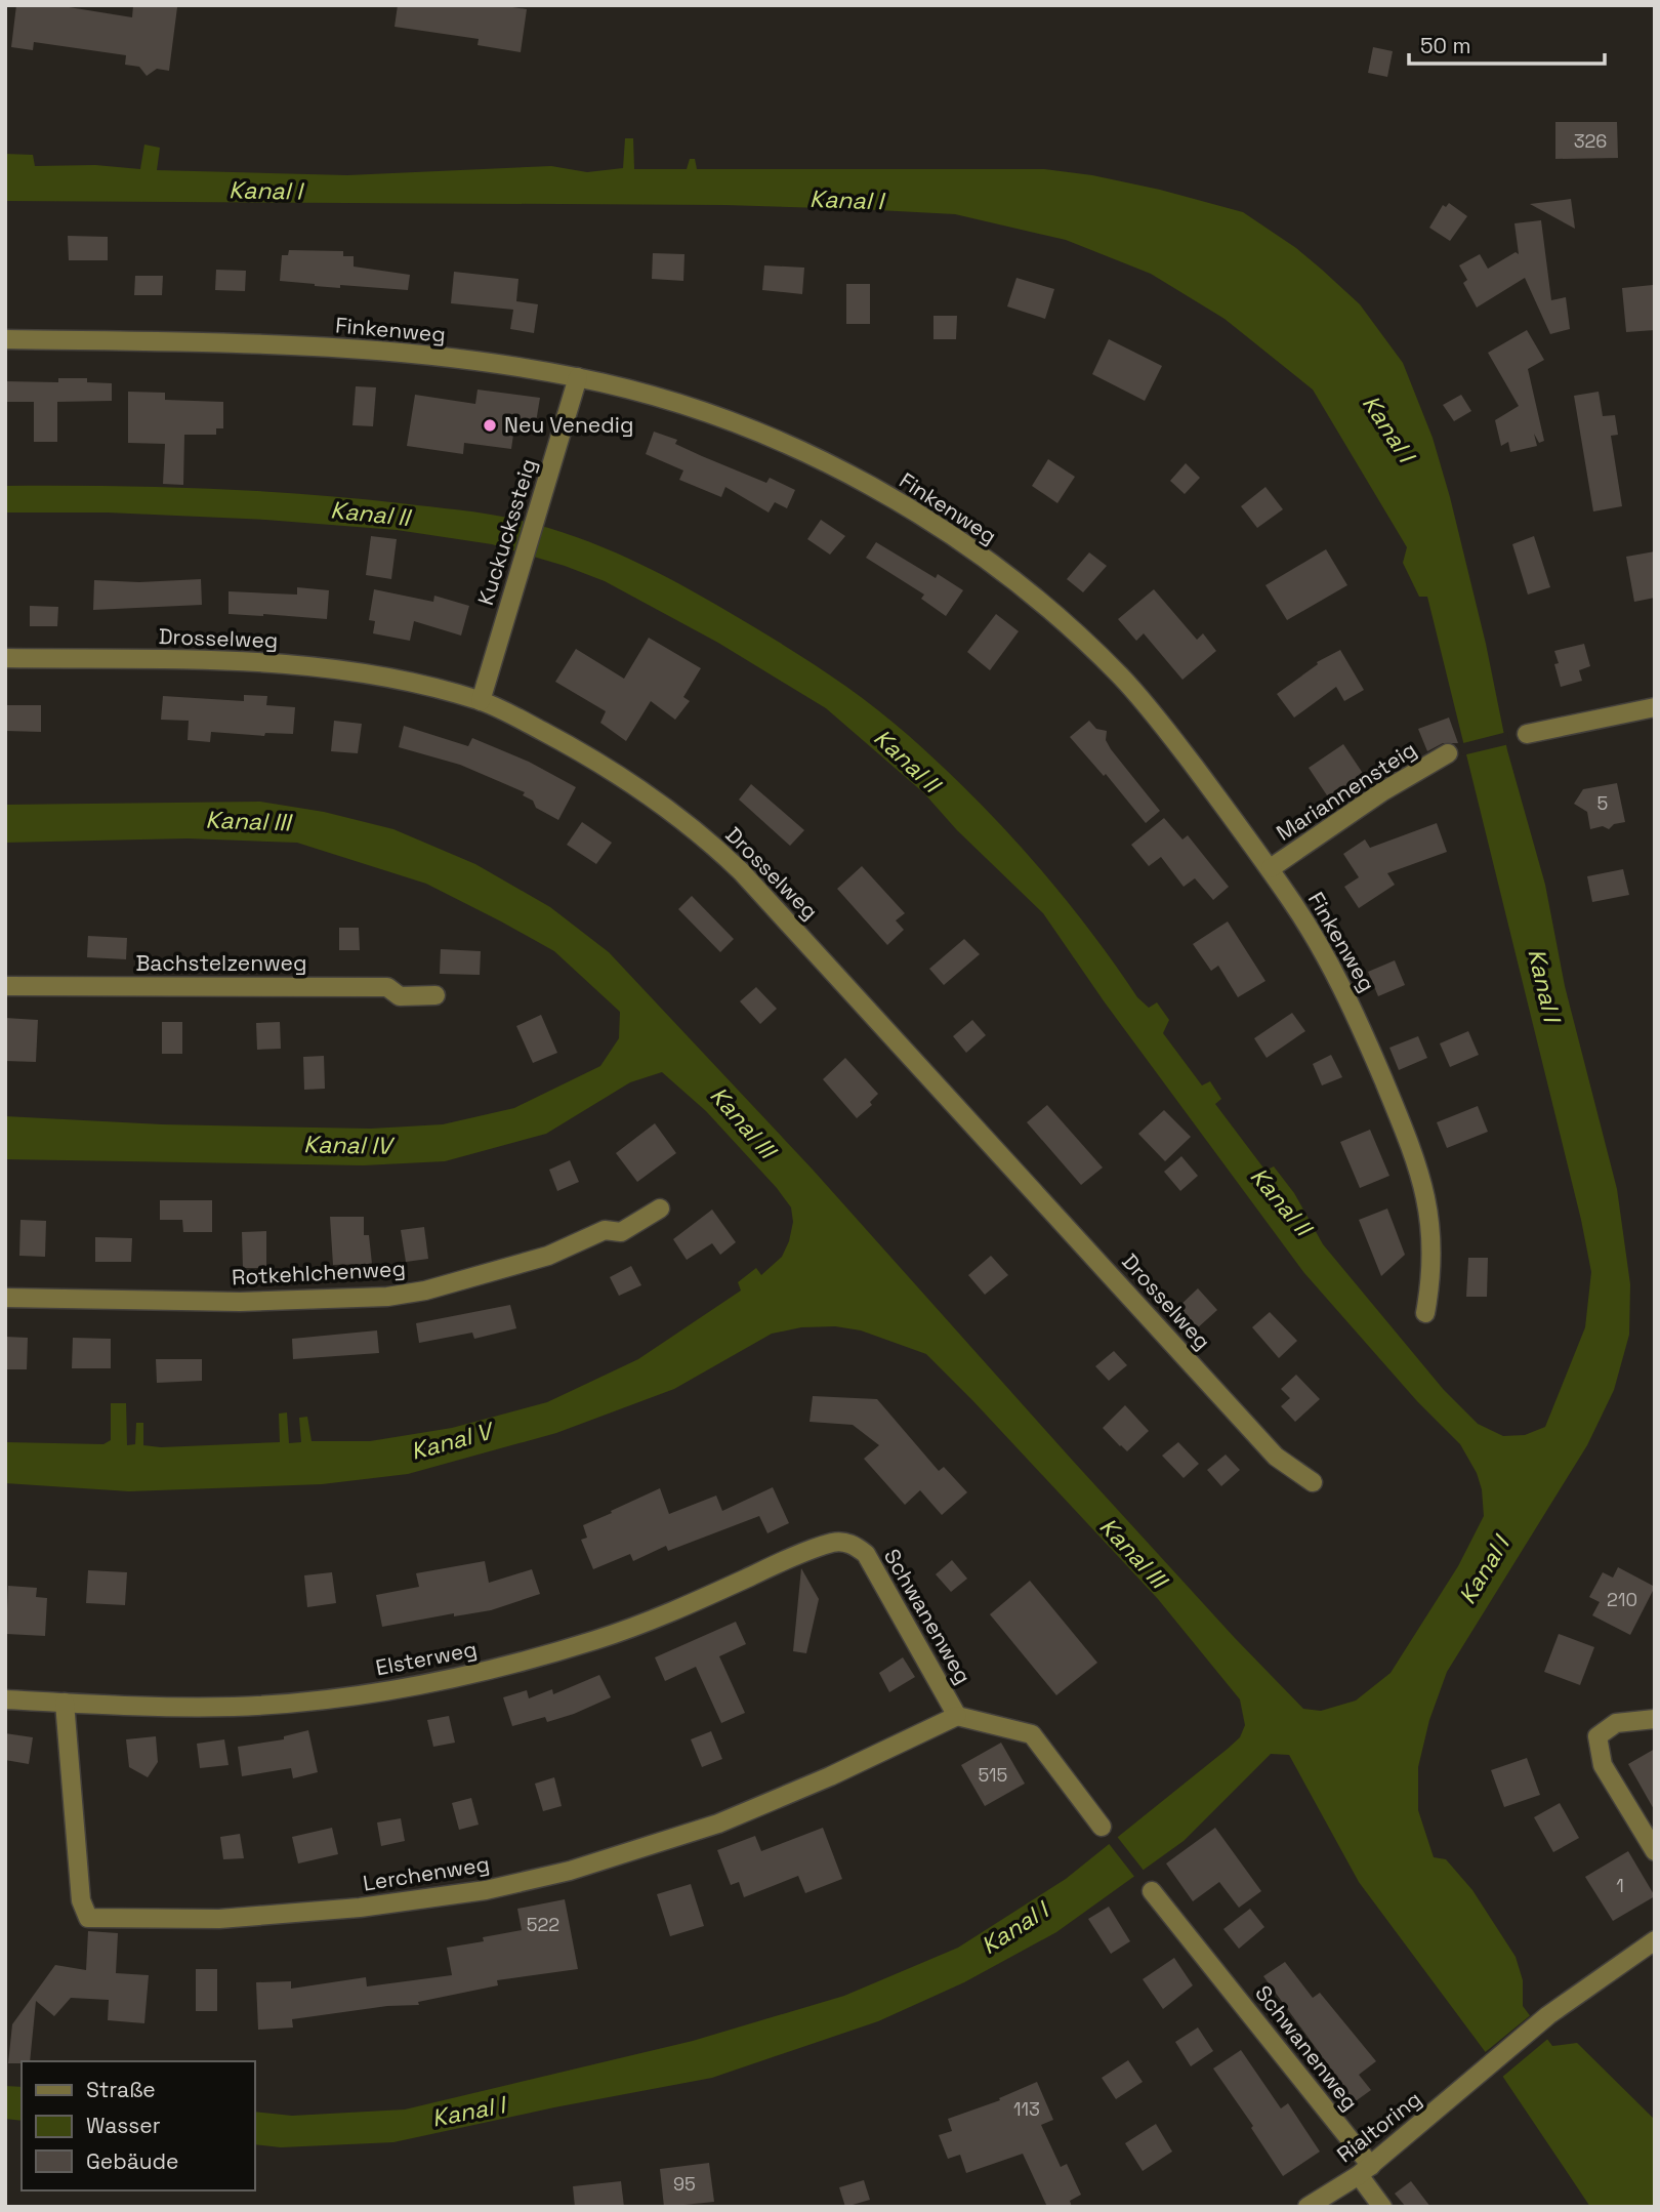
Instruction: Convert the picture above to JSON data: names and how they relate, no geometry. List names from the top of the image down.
{
  "streets": {
    "street": [
      "Finkenweg",
      "Kuckuckssteig",
      "Drosselweg",
      "Mariannensteig",
      "Bachstelzenweg",
      "Rotkehlchenweg",
      "Schwanenweg",
      "Elsterweg",
      "Lerchenweg",
      "Rialtoring"
    ]
  },
  "crossings": [
    ["Finkenweg", "Kuckuckssteig"],
    ["Finkenweg", "Mariannensteig"],
    ["Kuckuckssteig", "Drosselweg"],
    ["Schwanenweg", "Elsterweg"],
    ["Schwanenweg", "Lerchenweg"],
    ["Schwanenweg", "Rialtoring"],
    ["Elsterweg", "Lerchenweg"]
  ],
  "water": [
    "Kanal I",
    "Kanal II",
    "Kanal III",
    "Kanal IV",
    "Kanal V"
  ],
  "places": ["Neu Venedig"],
  "house_numbers": [
    "326",
    "5",
    "210",
    "515",
    "1",
    "522",
    "113",
    "95"
  ],
  "legend": ["Straße", "Wasser", "Gebäude"],
  "scale_bar": "50 m"
}
